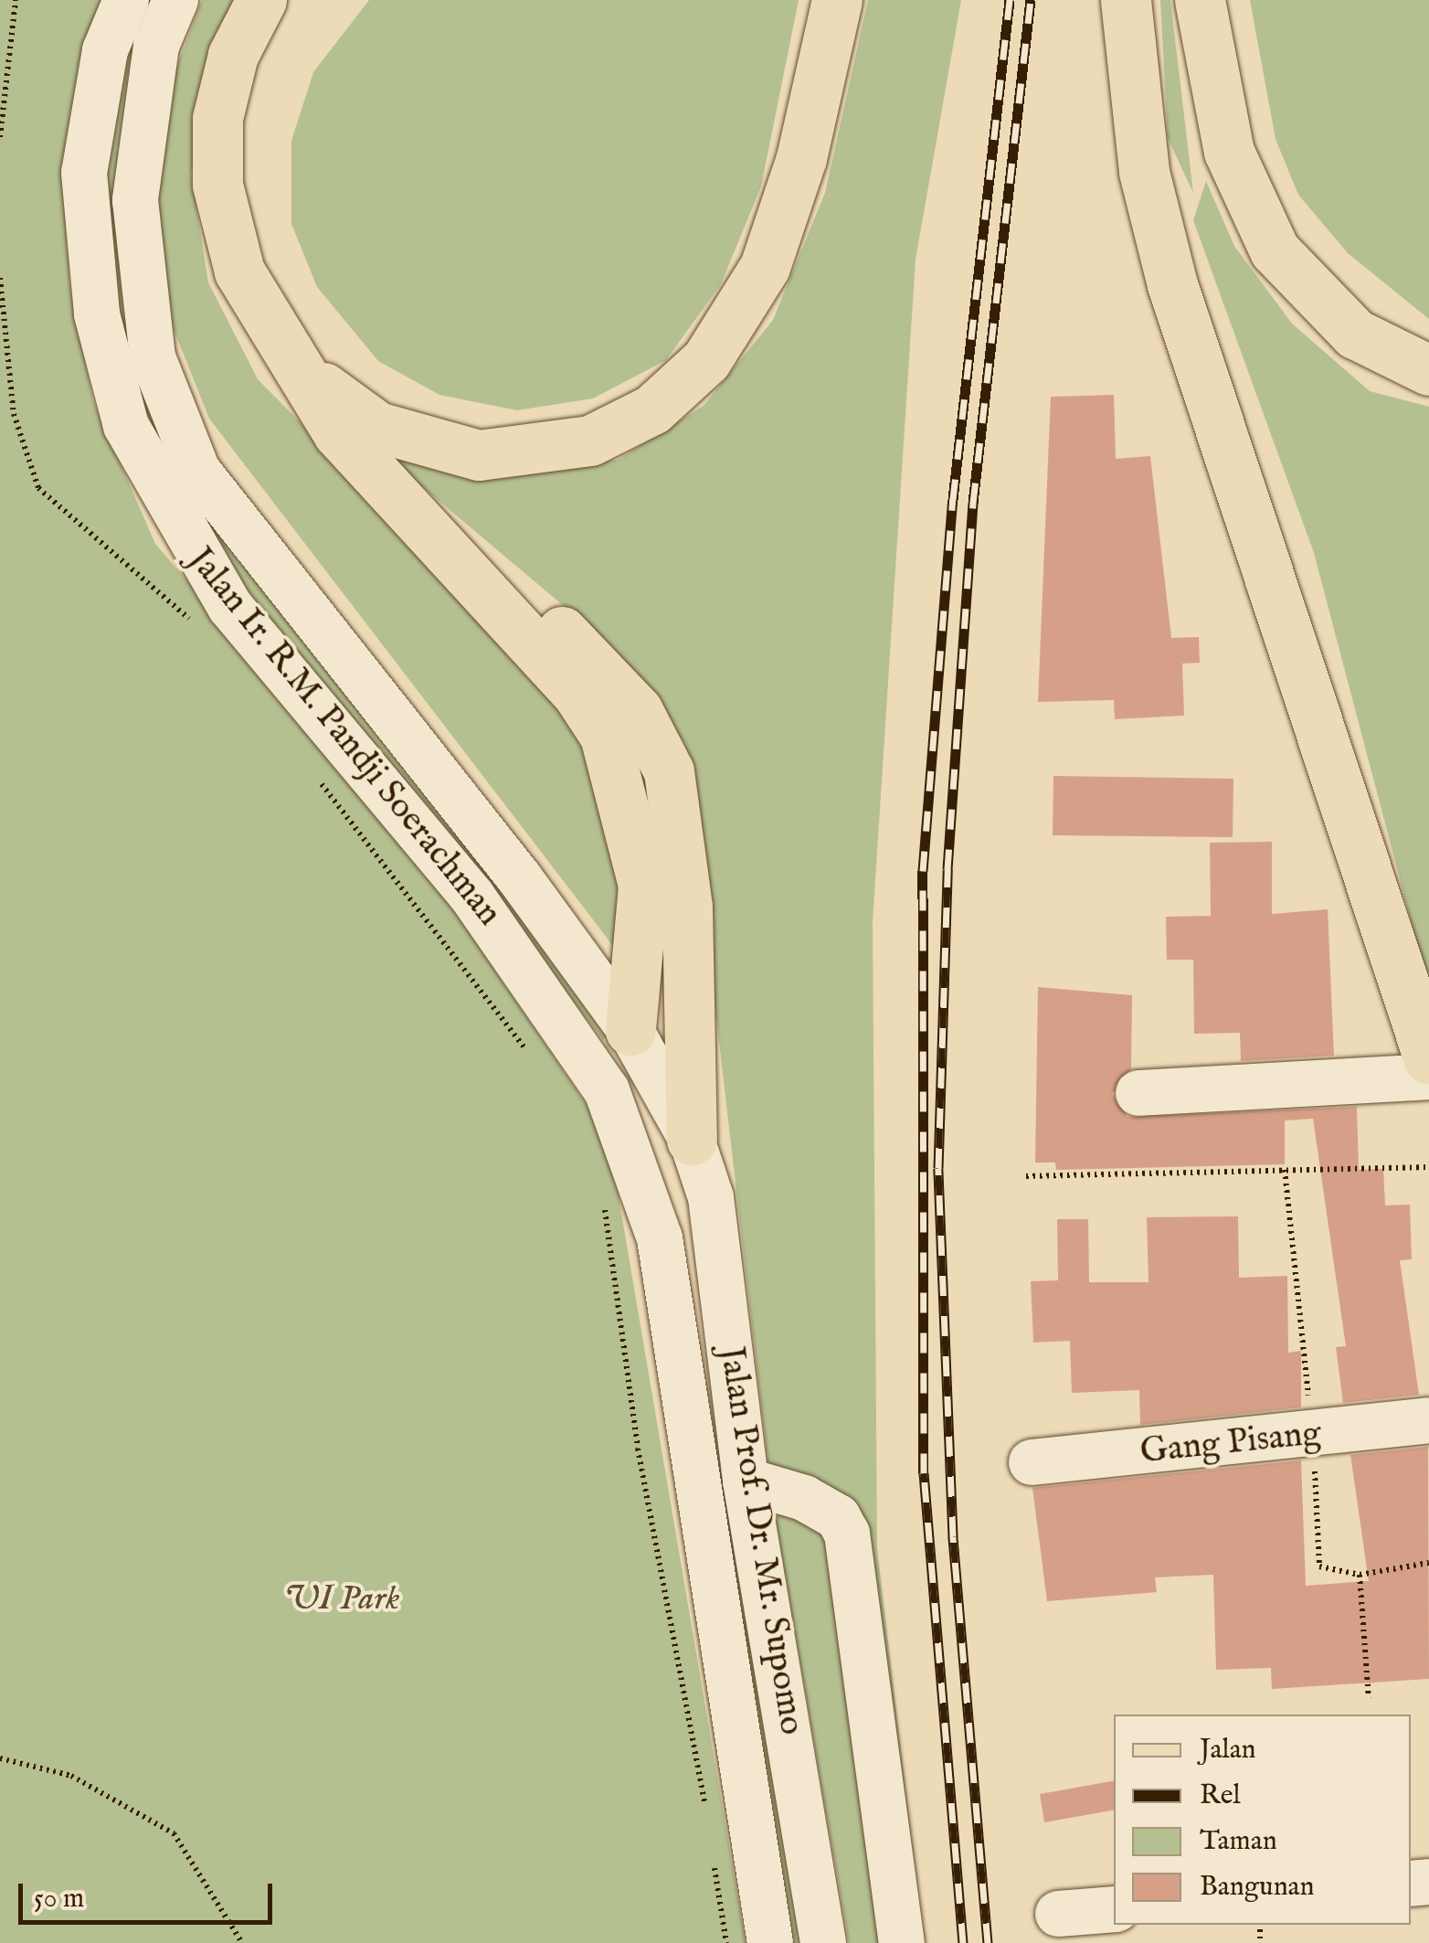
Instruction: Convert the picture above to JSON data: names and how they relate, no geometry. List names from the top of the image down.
{
  "streets": {
    "street": ["Jalan Ir. R.M. Pandji Soerachman", "Gang Pisang", "Jalan Prof. Dr. Mr. Supomo"]
  },
  "crossings": [
    ["Jalan Ir. R.M. Pandji Soerachman", "Jalan Prof. Dr. Mr. Supomo"]
  ],
  "parks": ["UI Park"],
  "legend": [
    "Jalan",
    "Rel",
    "Taman",
    "Bangunan"
  ],
  "scale_bar": "50 m"
}
